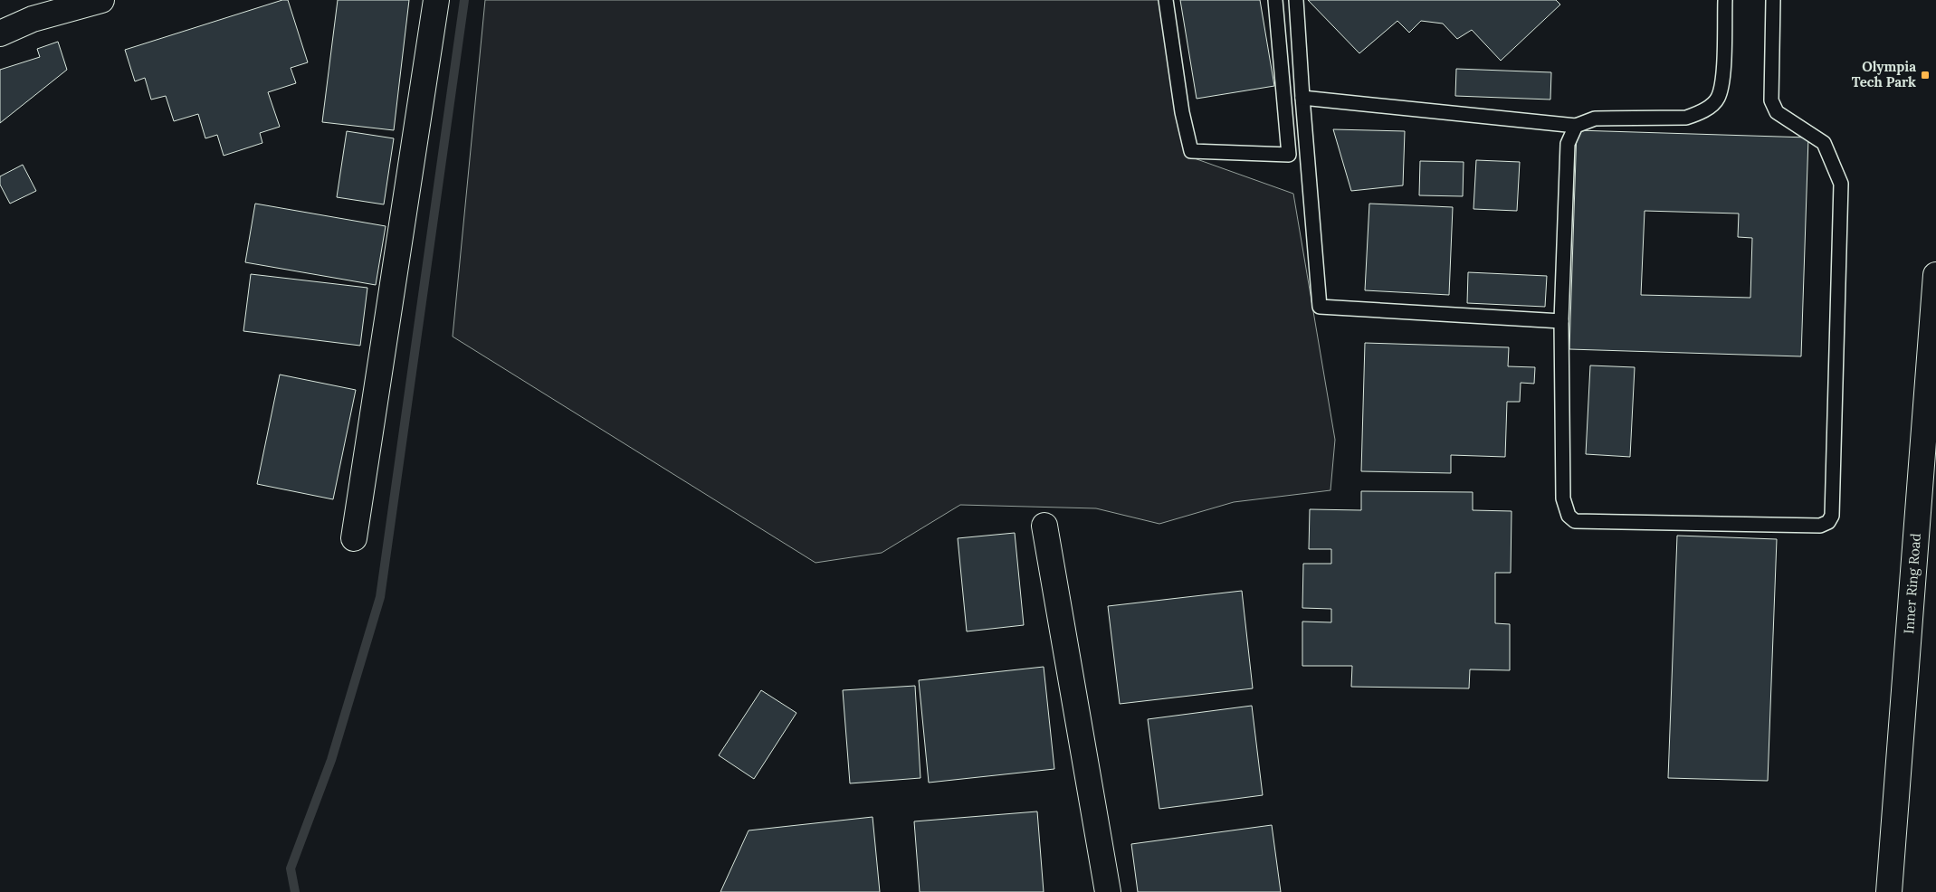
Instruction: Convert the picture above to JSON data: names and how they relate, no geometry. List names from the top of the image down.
{
  "streets": {
    "street": ["Inner Ring Road"]
  },
  "places": {
    "transit": ["Olympia Tech Park"]
  }
}
